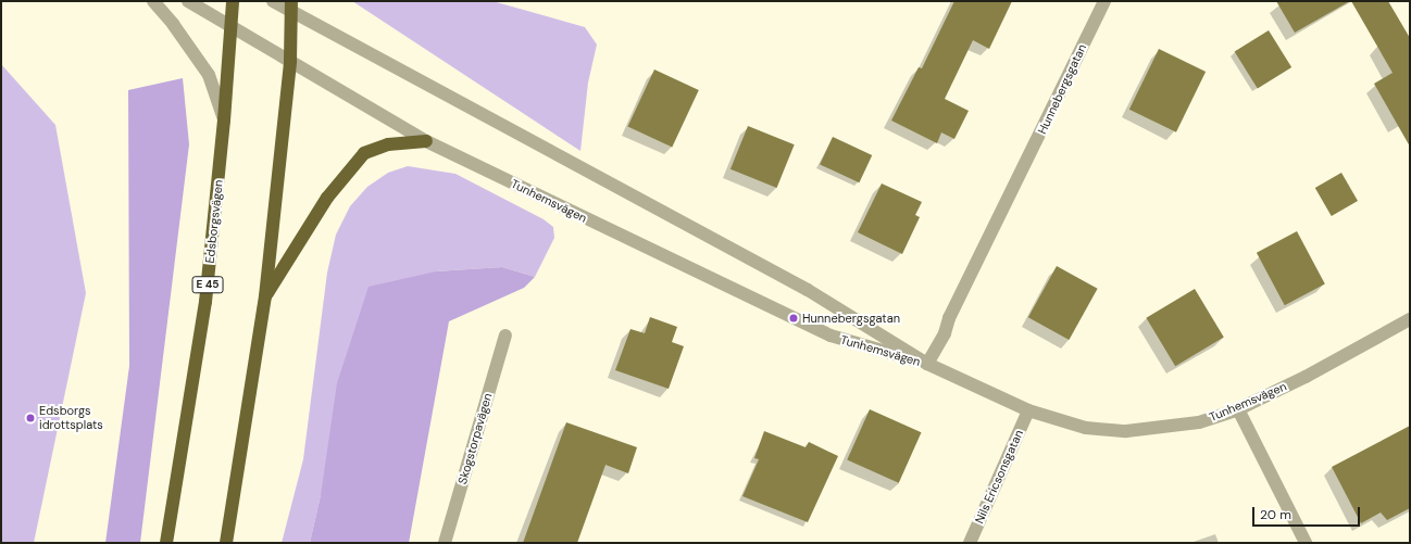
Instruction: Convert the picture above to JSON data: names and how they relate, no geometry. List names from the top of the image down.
{
  "streets": {
    "highway": ["Edsborgsvägen", "E 45"],
    "street": [
      "Hunnebergsgatan",
      "Tunhemsvägen",
      "Skogstorpavägen",
      "Nils Ericsonsgatan"
    ]
  },
  "crossings": [
    ["Hunnebergsgatan", "Tunhemsvägen"],
    ["Tunhemsvägen", "Edsborgsvägen"],
    ["Tunhemsvägen", "Nils Ericsonsgatan"]
  ],
  "places": ["Hunnebergsgatan", "Edsborgs idrottsplats"],
  "scale_bar": "20 m"
}
